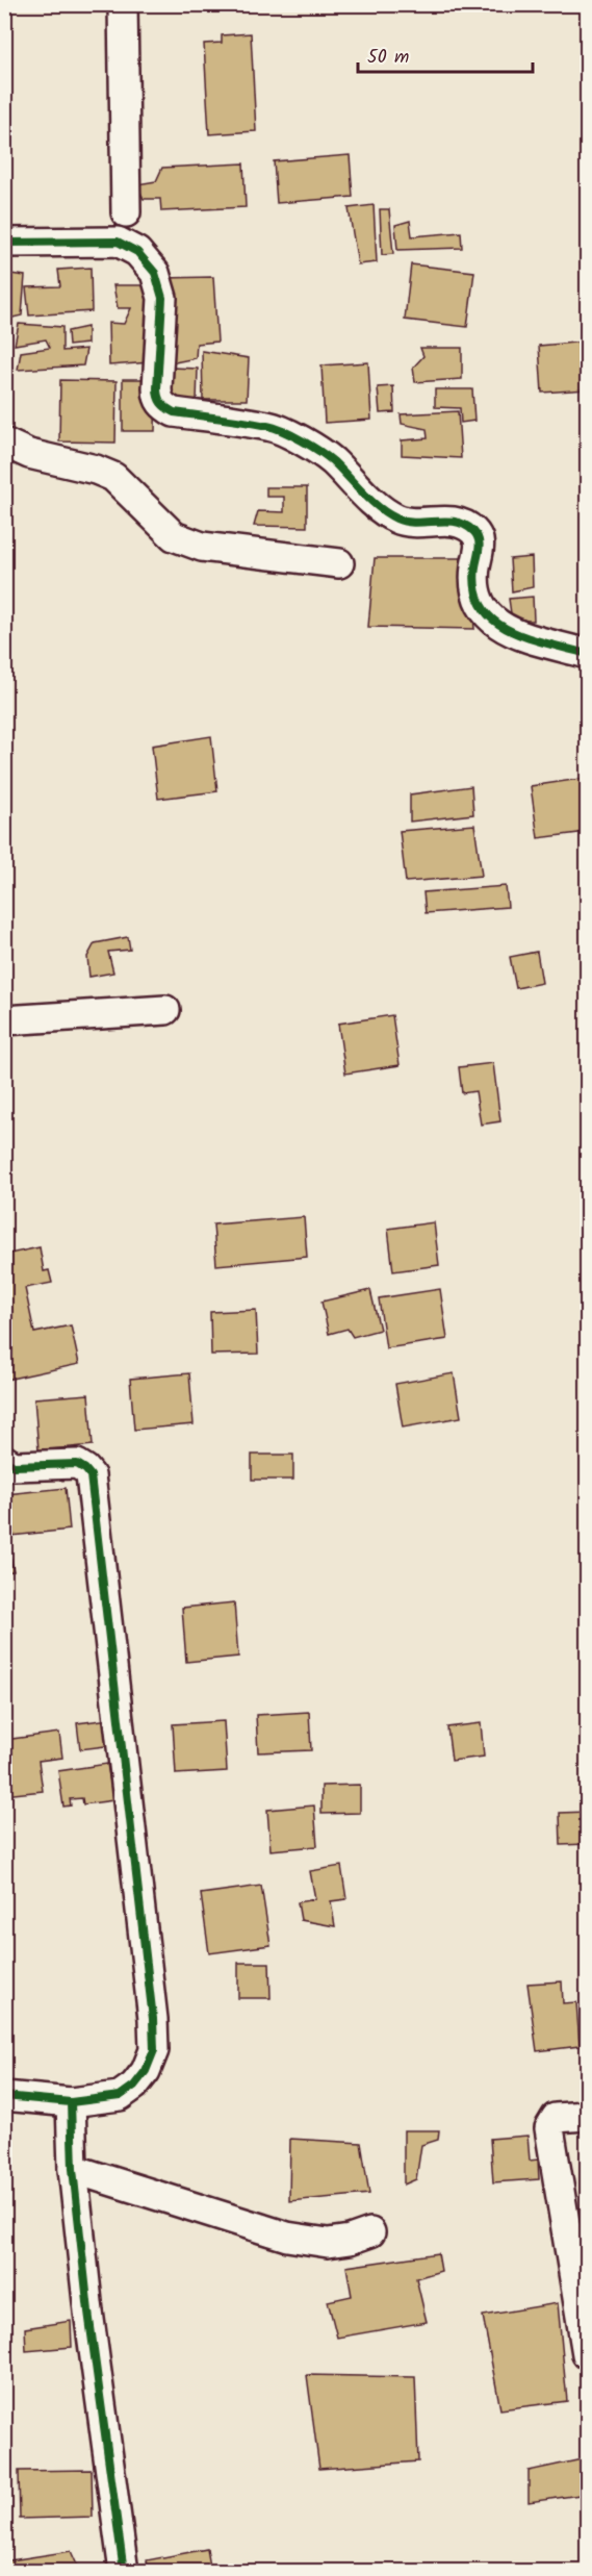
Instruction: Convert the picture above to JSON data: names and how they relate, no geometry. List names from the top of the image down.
{
  "scale_bar": "50 m"
}
